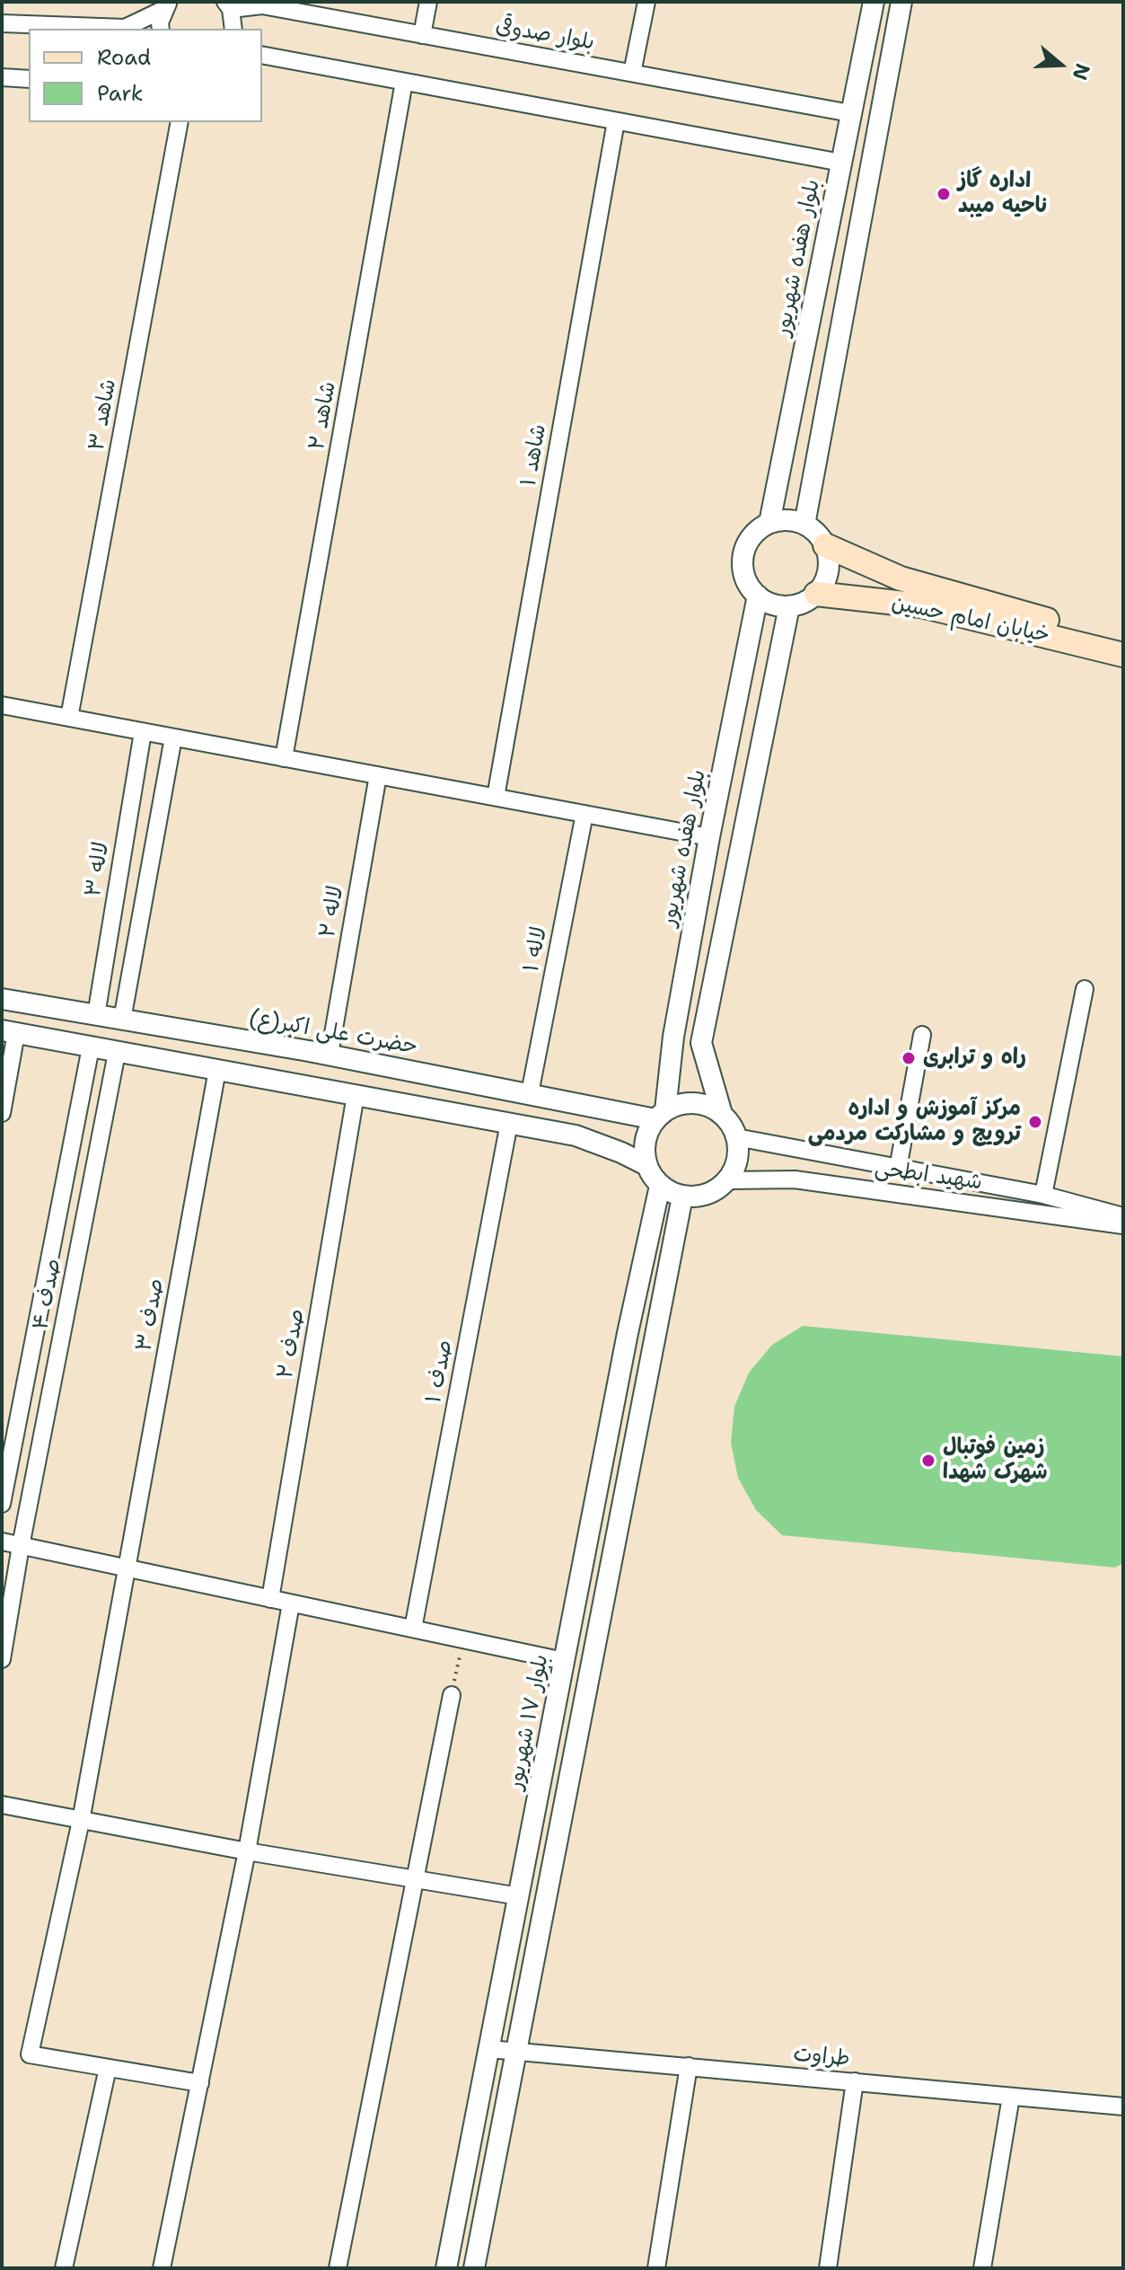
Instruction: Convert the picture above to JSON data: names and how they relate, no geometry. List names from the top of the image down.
{
  "streets": {
    "main road": ["خیابان امام حسین"],
    "street": [
      "بلوار صدوقی",
      "بلوار هفده شهریور",
      "شاهد ۳",
      "شاهد ۲",
      "شاهد ۱",
      "لاله ۳",
      "لاله ۲",
      "لاله ۱",
      "حضرت علی اکبر(ع)",
      "شهید ابطحی",
      "صدف ۴",
      "صدف ۳",
      "صدف ۲",
      "صدف ۱",
      "بلوار ۱۷ شهریور",
      "طراوت"
    ]
  },
  "crossings": [
    ["بلوار صدوقی", "بلوار هفده شهریور"],
    ["بلوار هفده شهریور", "خیابان امام حسین"],
    ["بلوار هفده شهریور", "حضرت علی اکبر(ع)"],
    ["بلوار هفده شهریور", "شهید ابطحی"],
    ["بلوار هفده شهریور", "بلوار ۱۷ شهریور"],
    ["لاله ۳", "حضرت علی اکبر(ع)"],
    ["لاله ۲", "حضرت علی اکبر(ع)"],
    ["لاله ۱", "حضرت علی اکبر(ع)"],
    ["حضرت علی اکبر(ع)", "شهید ابطحی"],
    ["حضرت علی اکبر(ع)", "بلوار ۱۷ شهریور"],
    ["شهید ابطحی", "بلوار ۱۷ شهریور"],
    ["بلوار ۱۷ شهریور", "طراوت"]
  ],
  "places": [
    "اداره گاز ناحیه میبد",
    "راه و ترابری",
    "مرکز آموزش و اداره ترویج و مشارکت مردمی",
    "زمین فوتبال شهرک شهدا"
  ],
  "legend": ["Road", "Park"],
  "north": "right"
}
